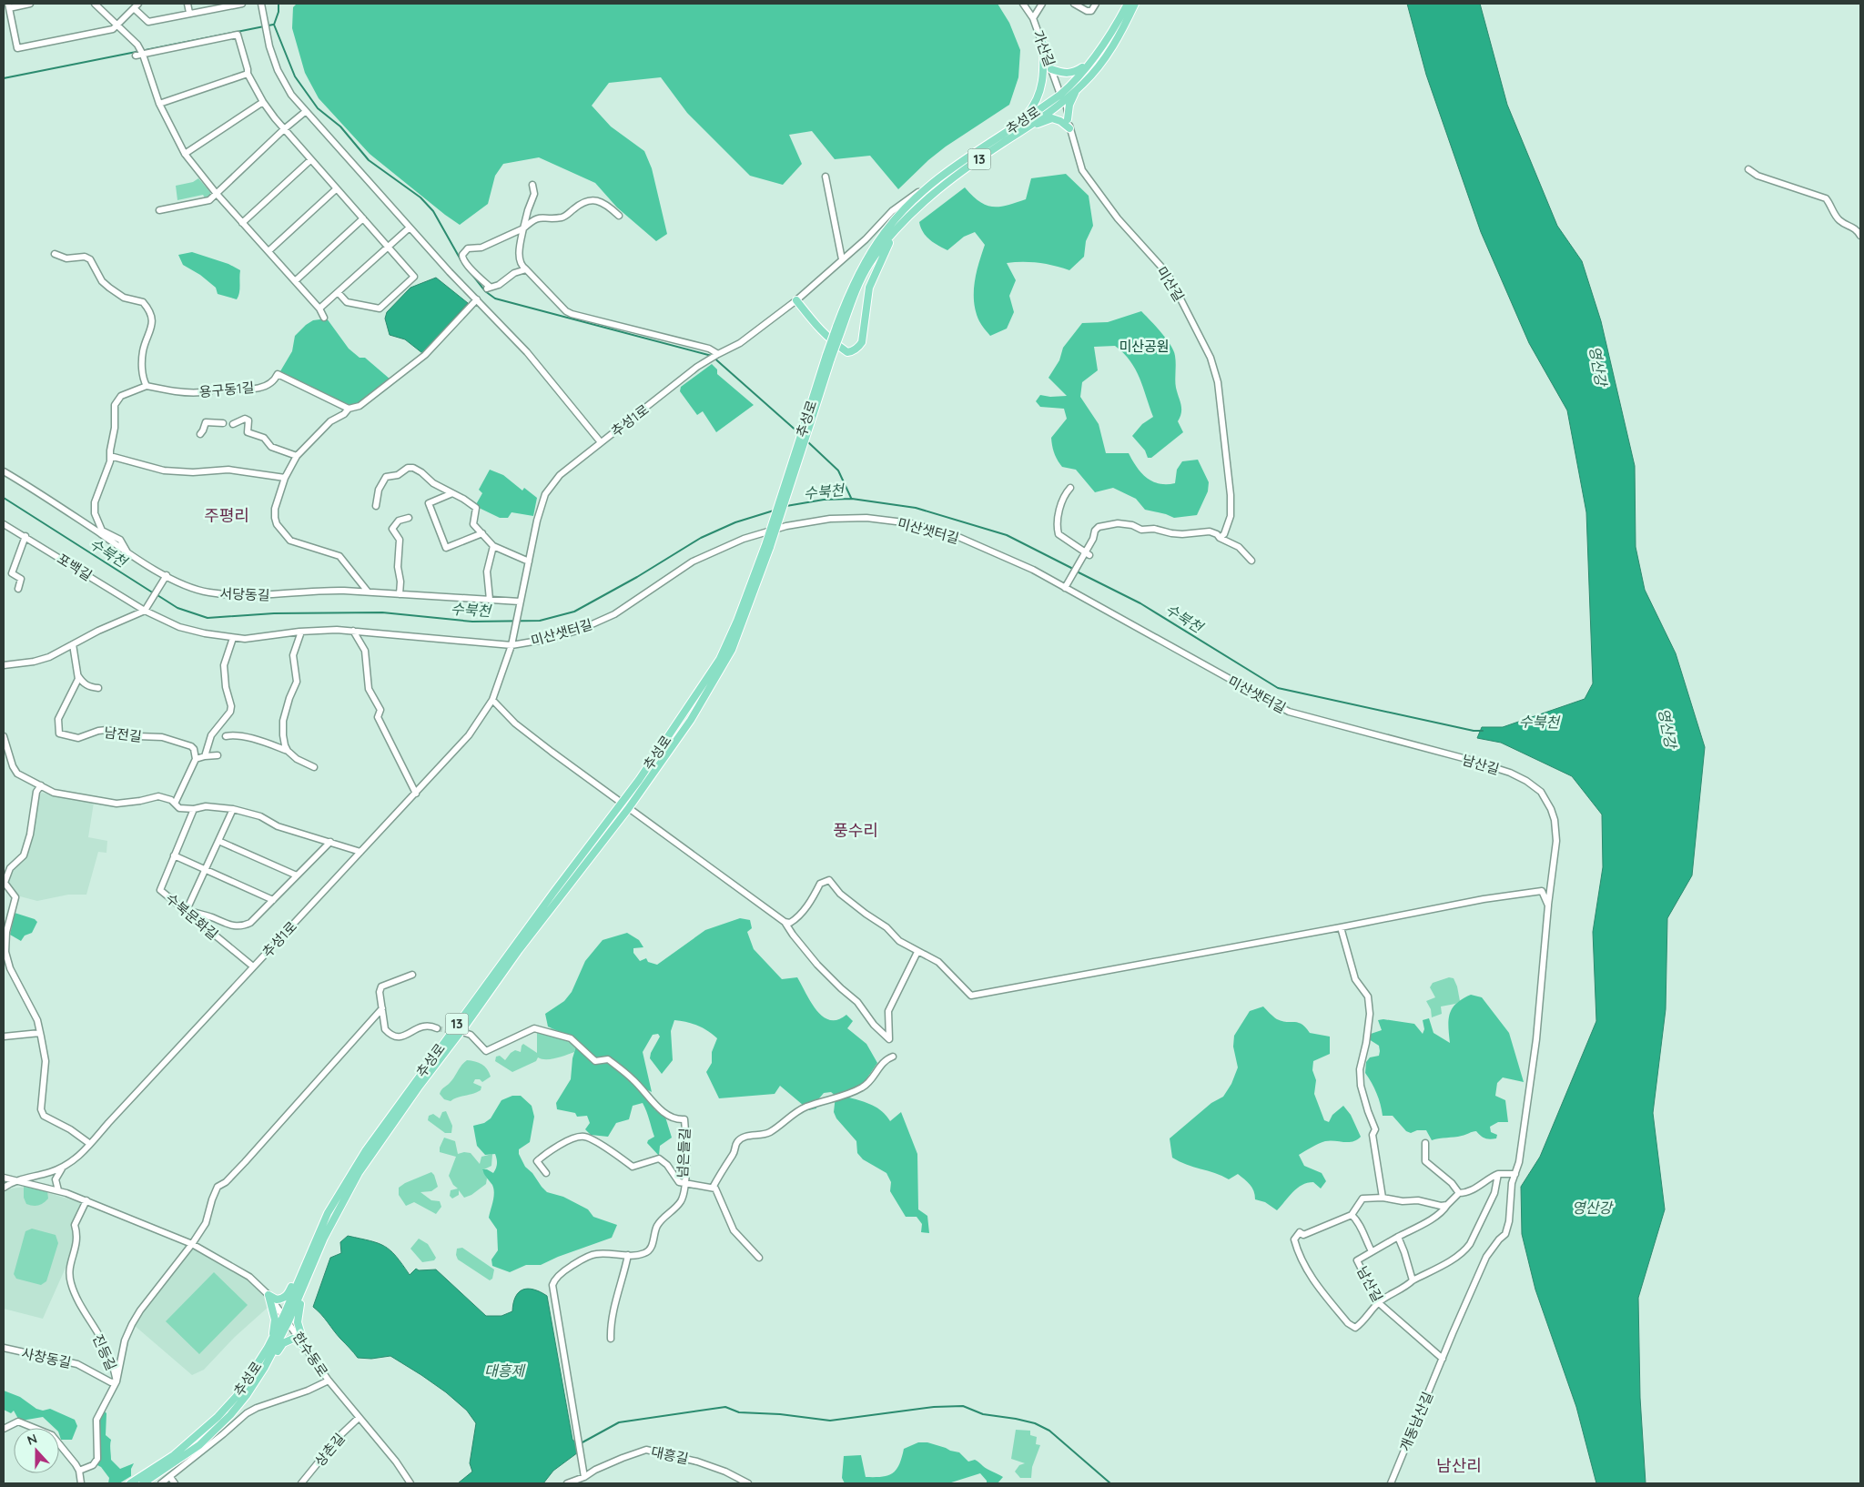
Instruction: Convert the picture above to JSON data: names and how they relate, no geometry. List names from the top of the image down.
{
  "streets": {
    "main road": ["추성로", "13"],
    "street": [
      "가산길",
      "미산길",
      "용구동1길",
      "추성1로",
      "미산샛터길",
      "포백길",
      "서당동길",
      "남전길",
      "남산길",
      "수북문화길",
      "넘은들길",
      "진등길",
      "한수동로",
      "사창동길",
      "개동남산길",
      "상촌길",
      "대흥길"
    ]
  },
  "crossings": [
    ["가산길", "추성로"],
    ["가산길", "미산길"],
    ["추성로", "미산길"],
    ["추성로", "추성1로"],
    ["추성로", "한수동로"],
    ["추성1로", "미산샛터길"],
    ["추성1로", "서당동길"],
    ["추성1로", "수북문화길"],
    ["추성1로", "한수동로"],
    ["미산샛터길", "남산길"],
    ["남산길", "개동남산길"],
    ["진등길", "한수동로"],
    ["진등길", "사창동길"],
    ["한수동로", "상촌길"]
  ],
  "districts": ["주평리", "풍수리", "남산리"],
  "water": ["영산강", "수북천", "대흥제"],
  "parks": ["미산공원"],
  "north": "top"
}
